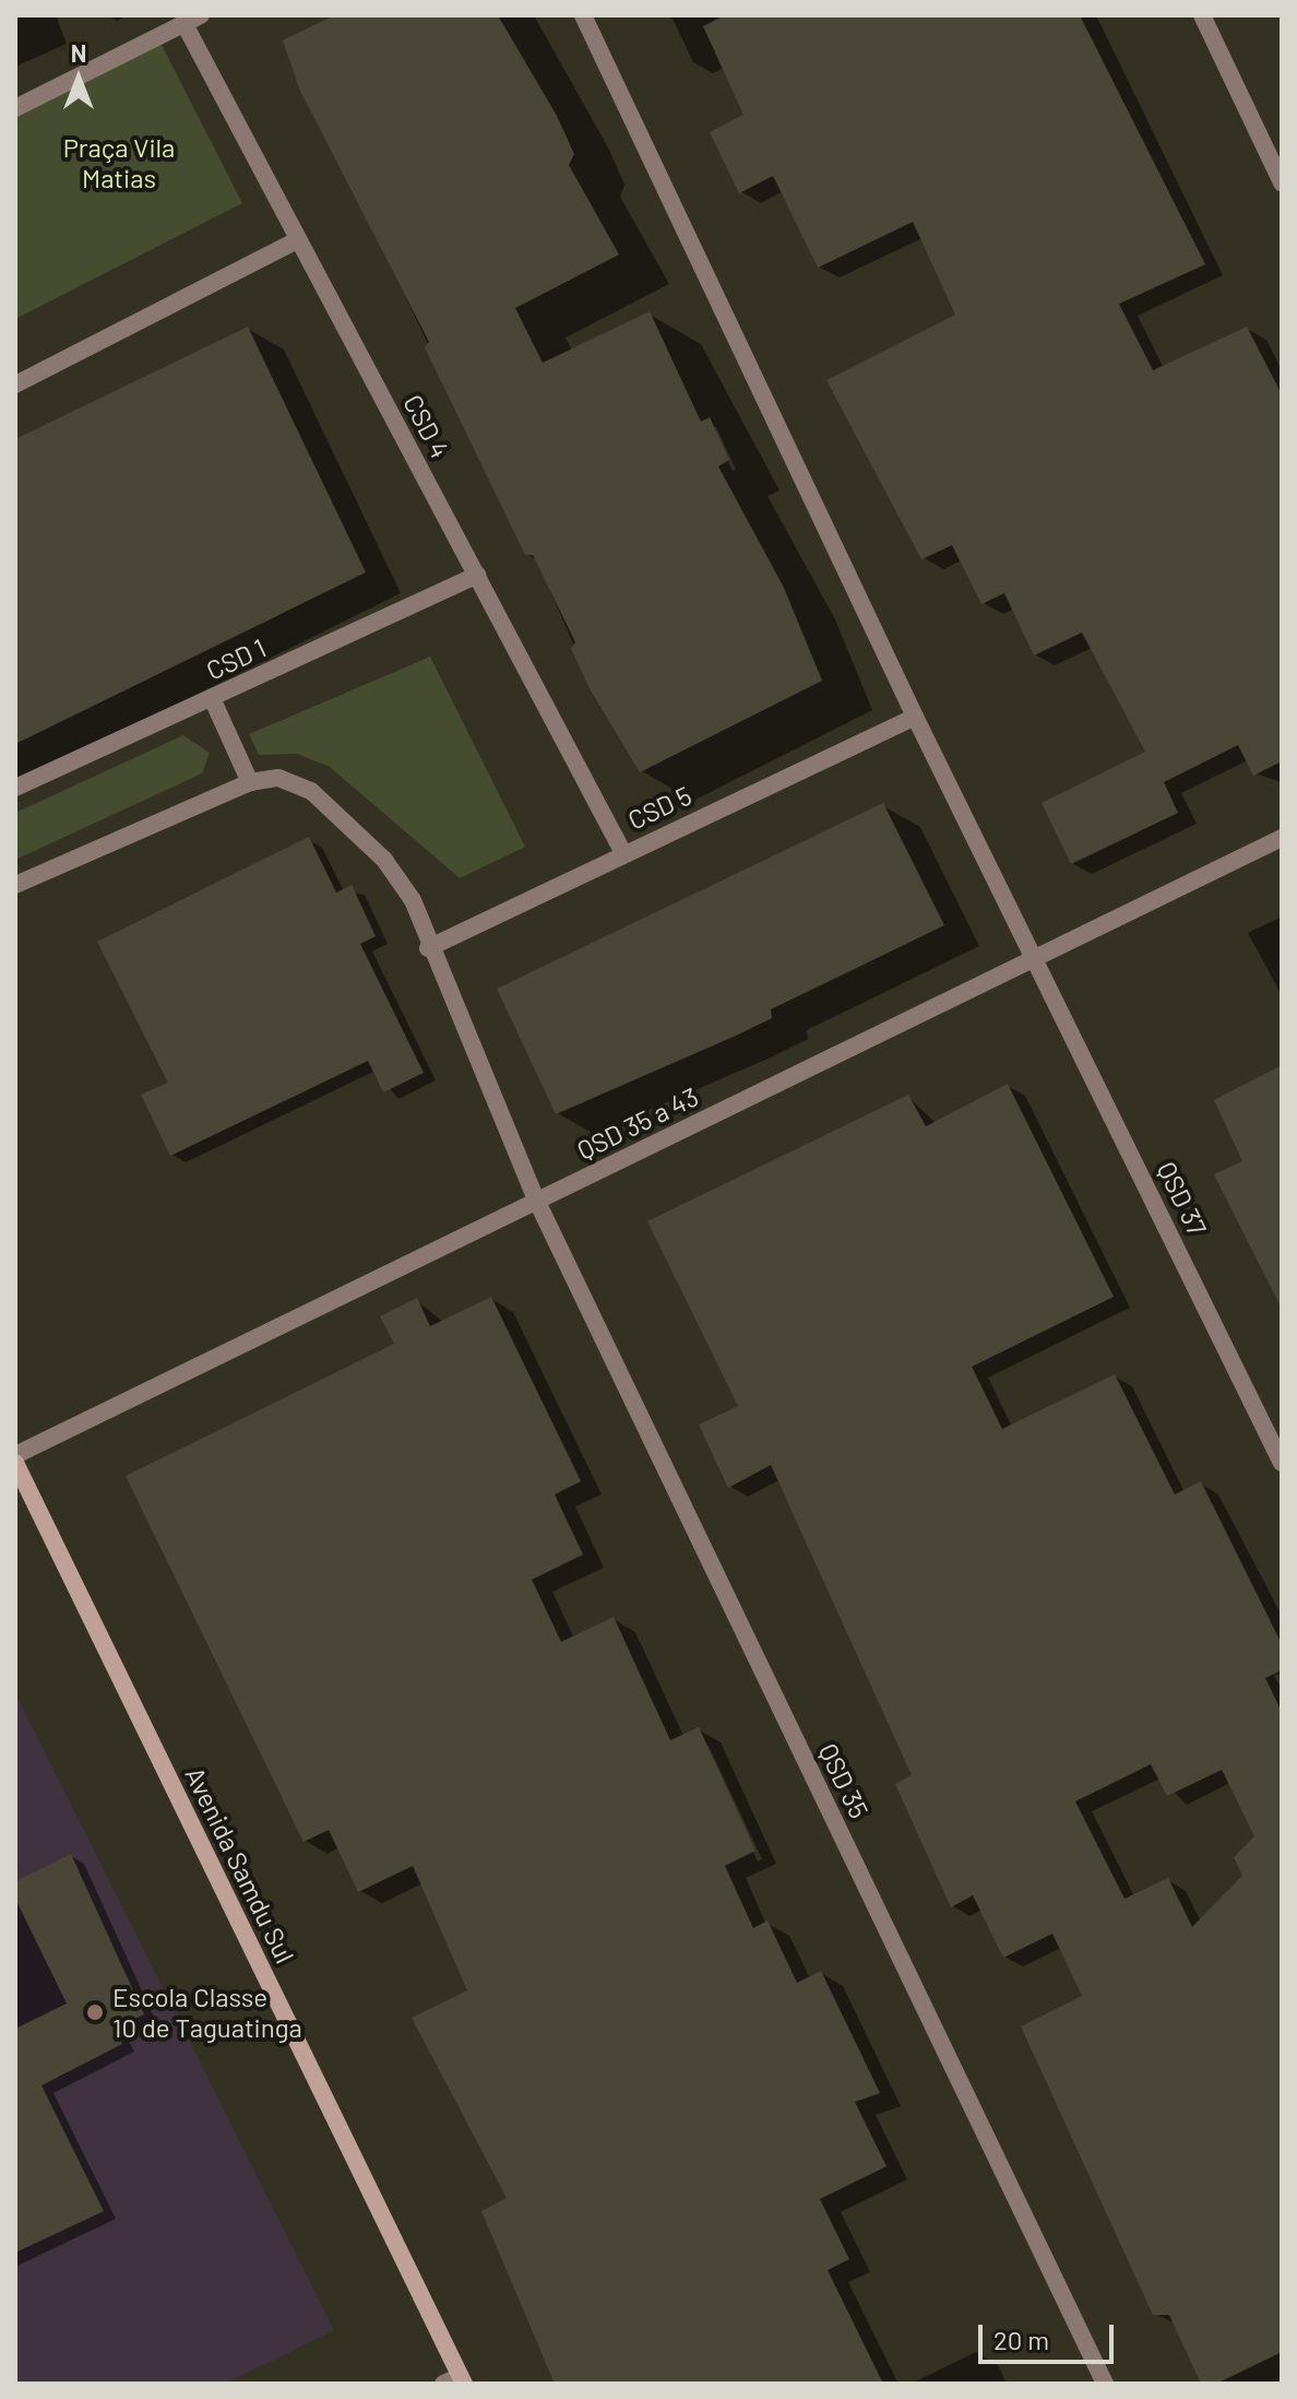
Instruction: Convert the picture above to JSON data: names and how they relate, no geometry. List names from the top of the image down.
{
  "streets": {
    "street": [
      "CSD 4",
      "CSD 1",
      "CSD 5",
      "QSD 35 a 43",
      "QSD 37",
      "QSD 35",
      "Avenida Samdu Sul"
    ]
  },
  "crossings": [
    ["CSD 4", "CSD 1"],
    ["CSD 4", "CSD 5"],
    ["CSD 5", "QSD 37"],
    ["CSD 5", "QSD 35"],
    ["QSD 35 a 43", "QSD 37"],
    ["QSD 35 a 43", "QSD 35"]
  ],
  "parks": ["Praça Vila Matias"],
  "places": ["Escola Classe 10 de Taguatinga"],
  "scale_bar": "20 m",
  "north": "top"
}
